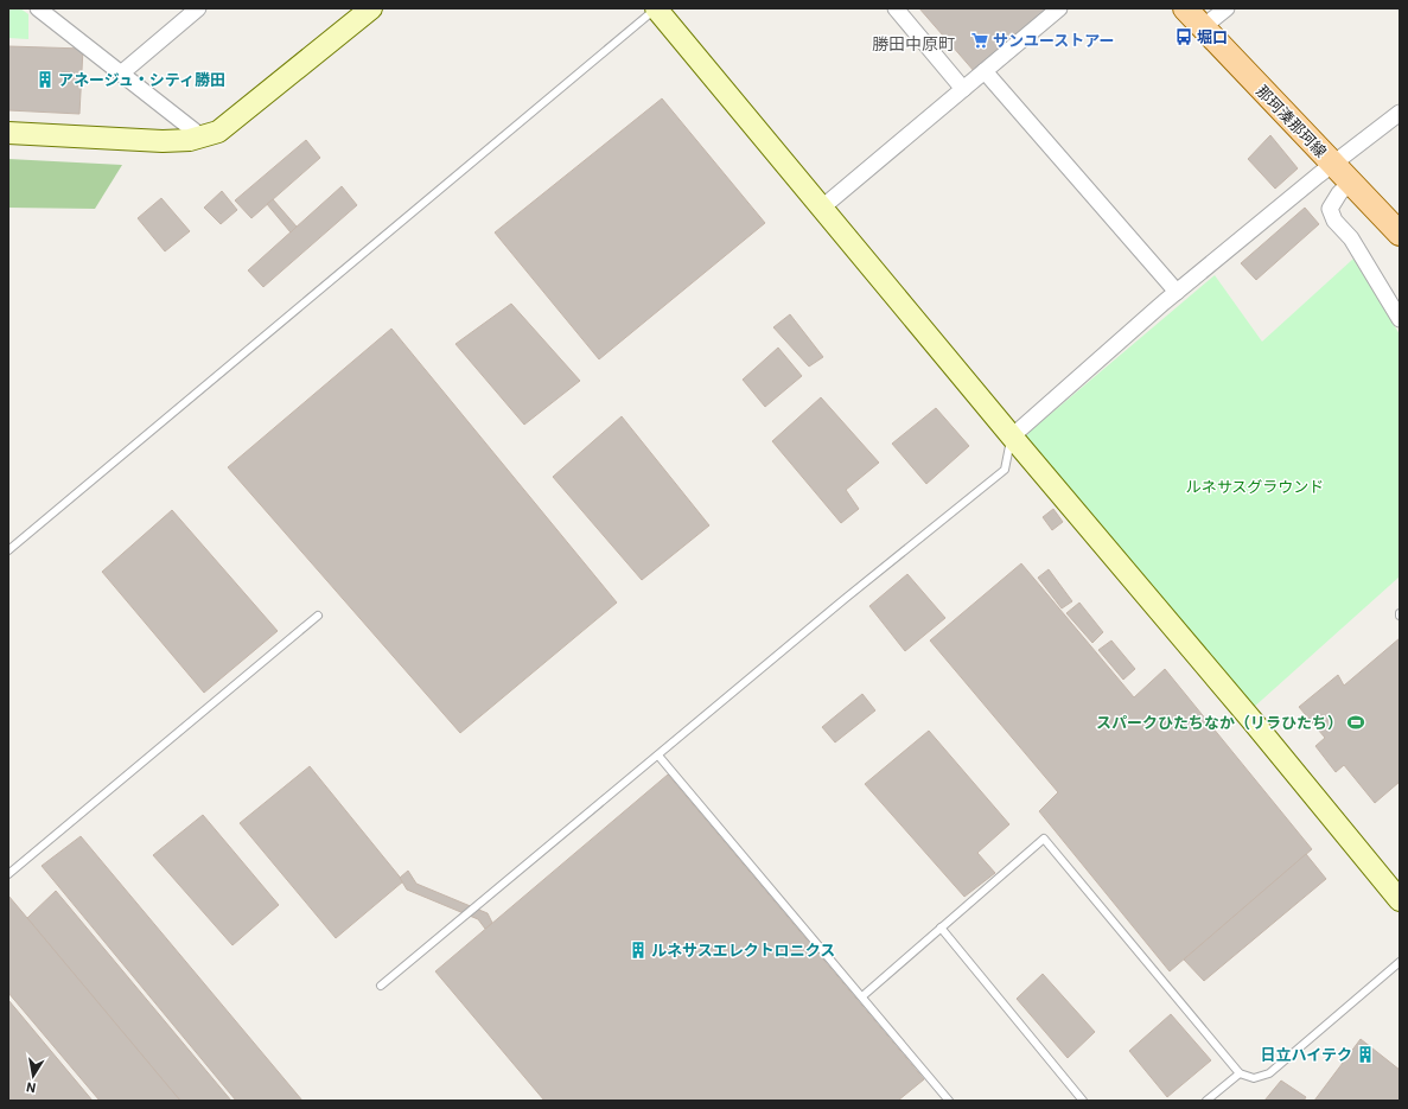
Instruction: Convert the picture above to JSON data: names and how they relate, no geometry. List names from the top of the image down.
{
  "streets": {
    "main road": ["那珂湊那珂線"]
  },
  "districts": ["勝田中原町"],
  "parks": ["ルネサスグラウンド"],
  "places": {
    "bus stop": ["堀口"],
    "supermarket": ["サンユーストアー"],
    "building": ["アネージュ・シティ勝田", "ルネサスエレクトロニクス", "日立ハイテク"],
    "sports": ["スパークひたちなか（リラひたち）"]
  },
  "north": "bottom"
}
